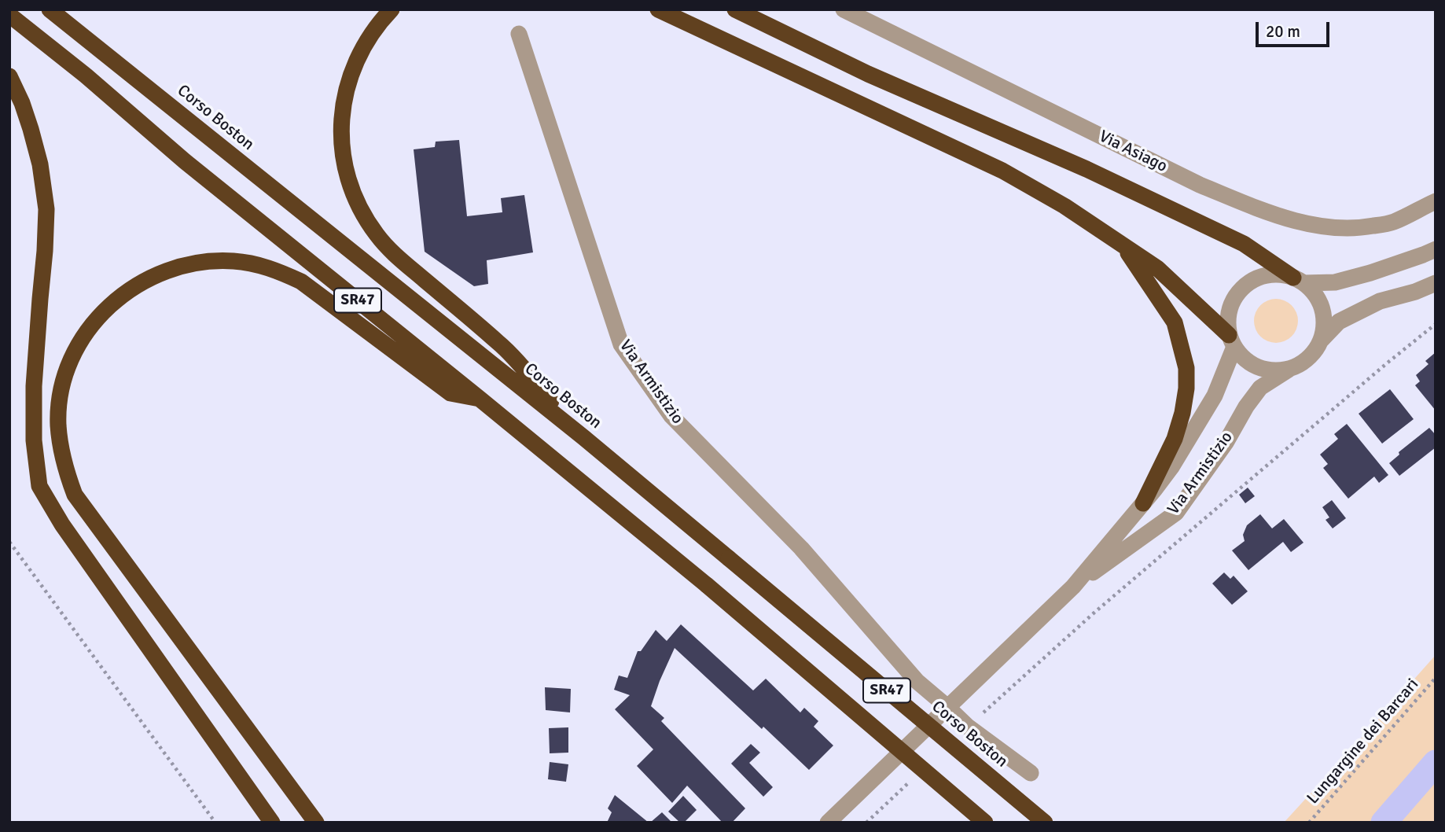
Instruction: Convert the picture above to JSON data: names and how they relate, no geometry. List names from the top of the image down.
{
  "streets": {
    "highway": ["Corso Boston", "SR47"],
    "street": ["Via Asiago", "Via Armistizio"],
    "path": ["Lungargine dei Barcari"]
  },
  "scale_bar": "20 m"
}
